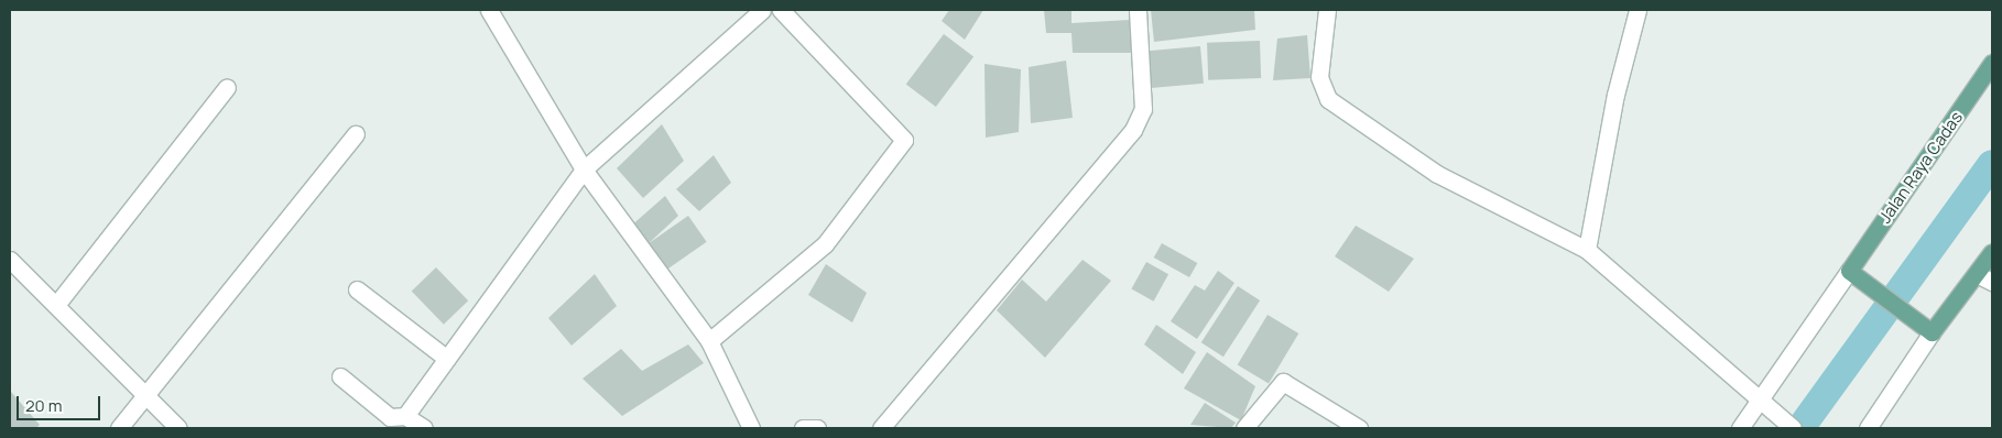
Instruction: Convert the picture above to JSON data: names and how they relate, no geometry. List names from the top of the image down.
{
  "streets": {
    "main road": ["Jalan Raya Cadas"]
  },
  "scale_bar": "20 m"
}
